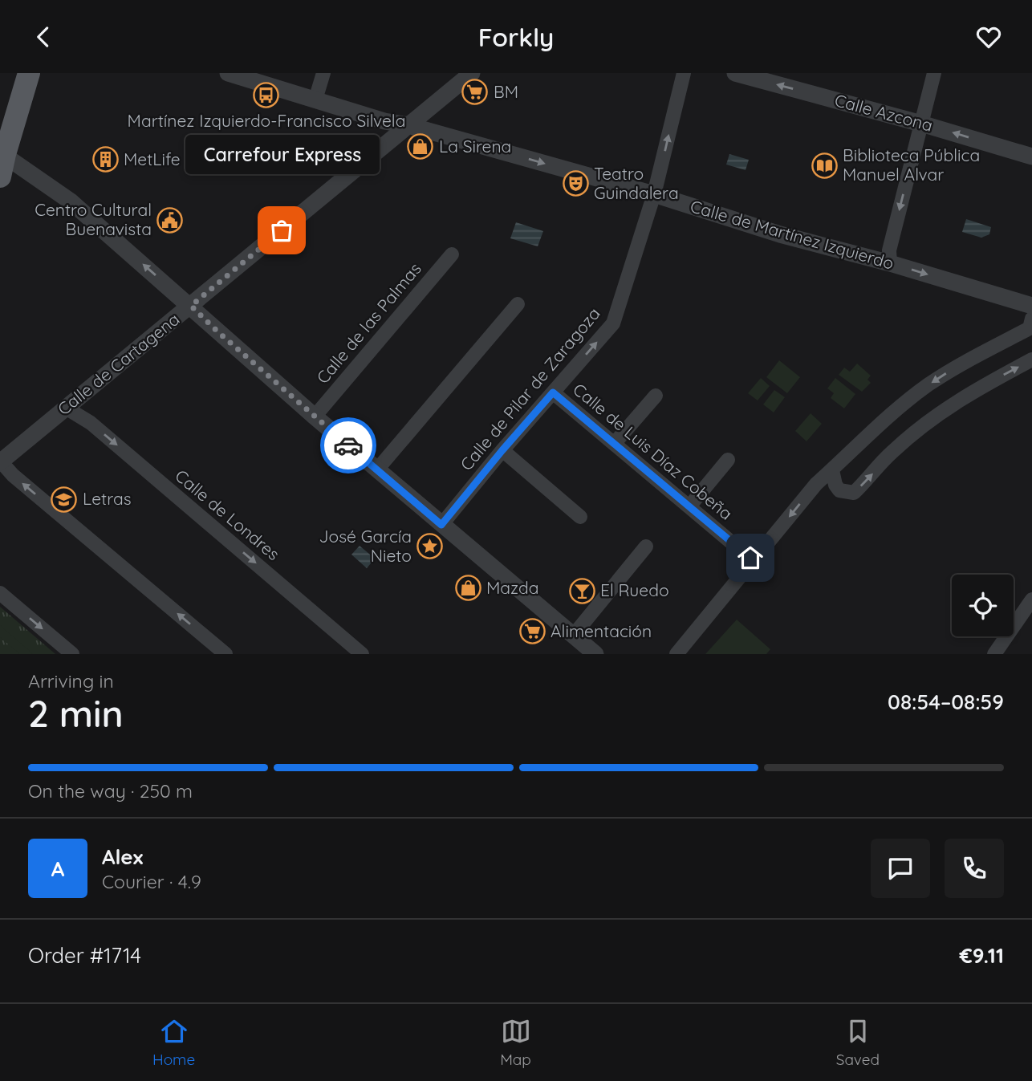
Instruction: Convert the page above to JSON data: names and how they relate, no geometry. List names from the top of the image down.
{
  "streets": {
    "street": [
      "Calle Azcona",
      "Calle de Martínez Izquierdo",
      "Calle de las Palmas",
      "Calle de Cartagena",
      "Calle de Pilar de Zaragoza",
      "Calle de Luis Díaz Cobeña",
      "Calle de Londres"
    ]
  },
  "crossings": [
    ["Calle de Martínez Izquierdo", "Calle de Cartagena"],
    ["Calle de Martínez Izquierdo", "Calle de Pilar de Zaragoza"],
    ["Calle de Cartagena", "Calle de Londres"],
    ["Calle de Pilar de Zaragoza", "Calle de Luis Díaz Cobeña"]
  ],
  "one_way": ["Calle Azcona", "Calle de Martínez Izquierdo"],
  "places": {
    "supermarket": ["BM", "Alimentación"],
    "bus stop": ["Martínez Izquierdo-Francisco Silvela"],
    "shop": ["La Sirena", "Mazda"],
    "building": ["MetLife"],
    "library": ["Biblioteca Pública Manuel Alvar"],
    "theatre": ["Teatro Guindalera"],
    "public building": ["Centro Cultural Buenavista"],
    "other": ["Carrefour Express"],
    "school or university": ["Letras"],
    "place": ["José García Nieto"],
    "bar": ["El Ruedo"]
  },
  "page": {
    "header": "Forkly",
    "bubble": "Carrefour Express",
    "heading": ["2 min", "Arriving in", "08:54–08:59"],
    "panel": [
      "Alex",
      "Courier · 4.9",
      "Order #1714",
      "€9.11"
    ],
    "bar": "On the way · 250 m",
    "round": "A",
    "tabs": ["Home", "Map", "Saved"]
  }
}
